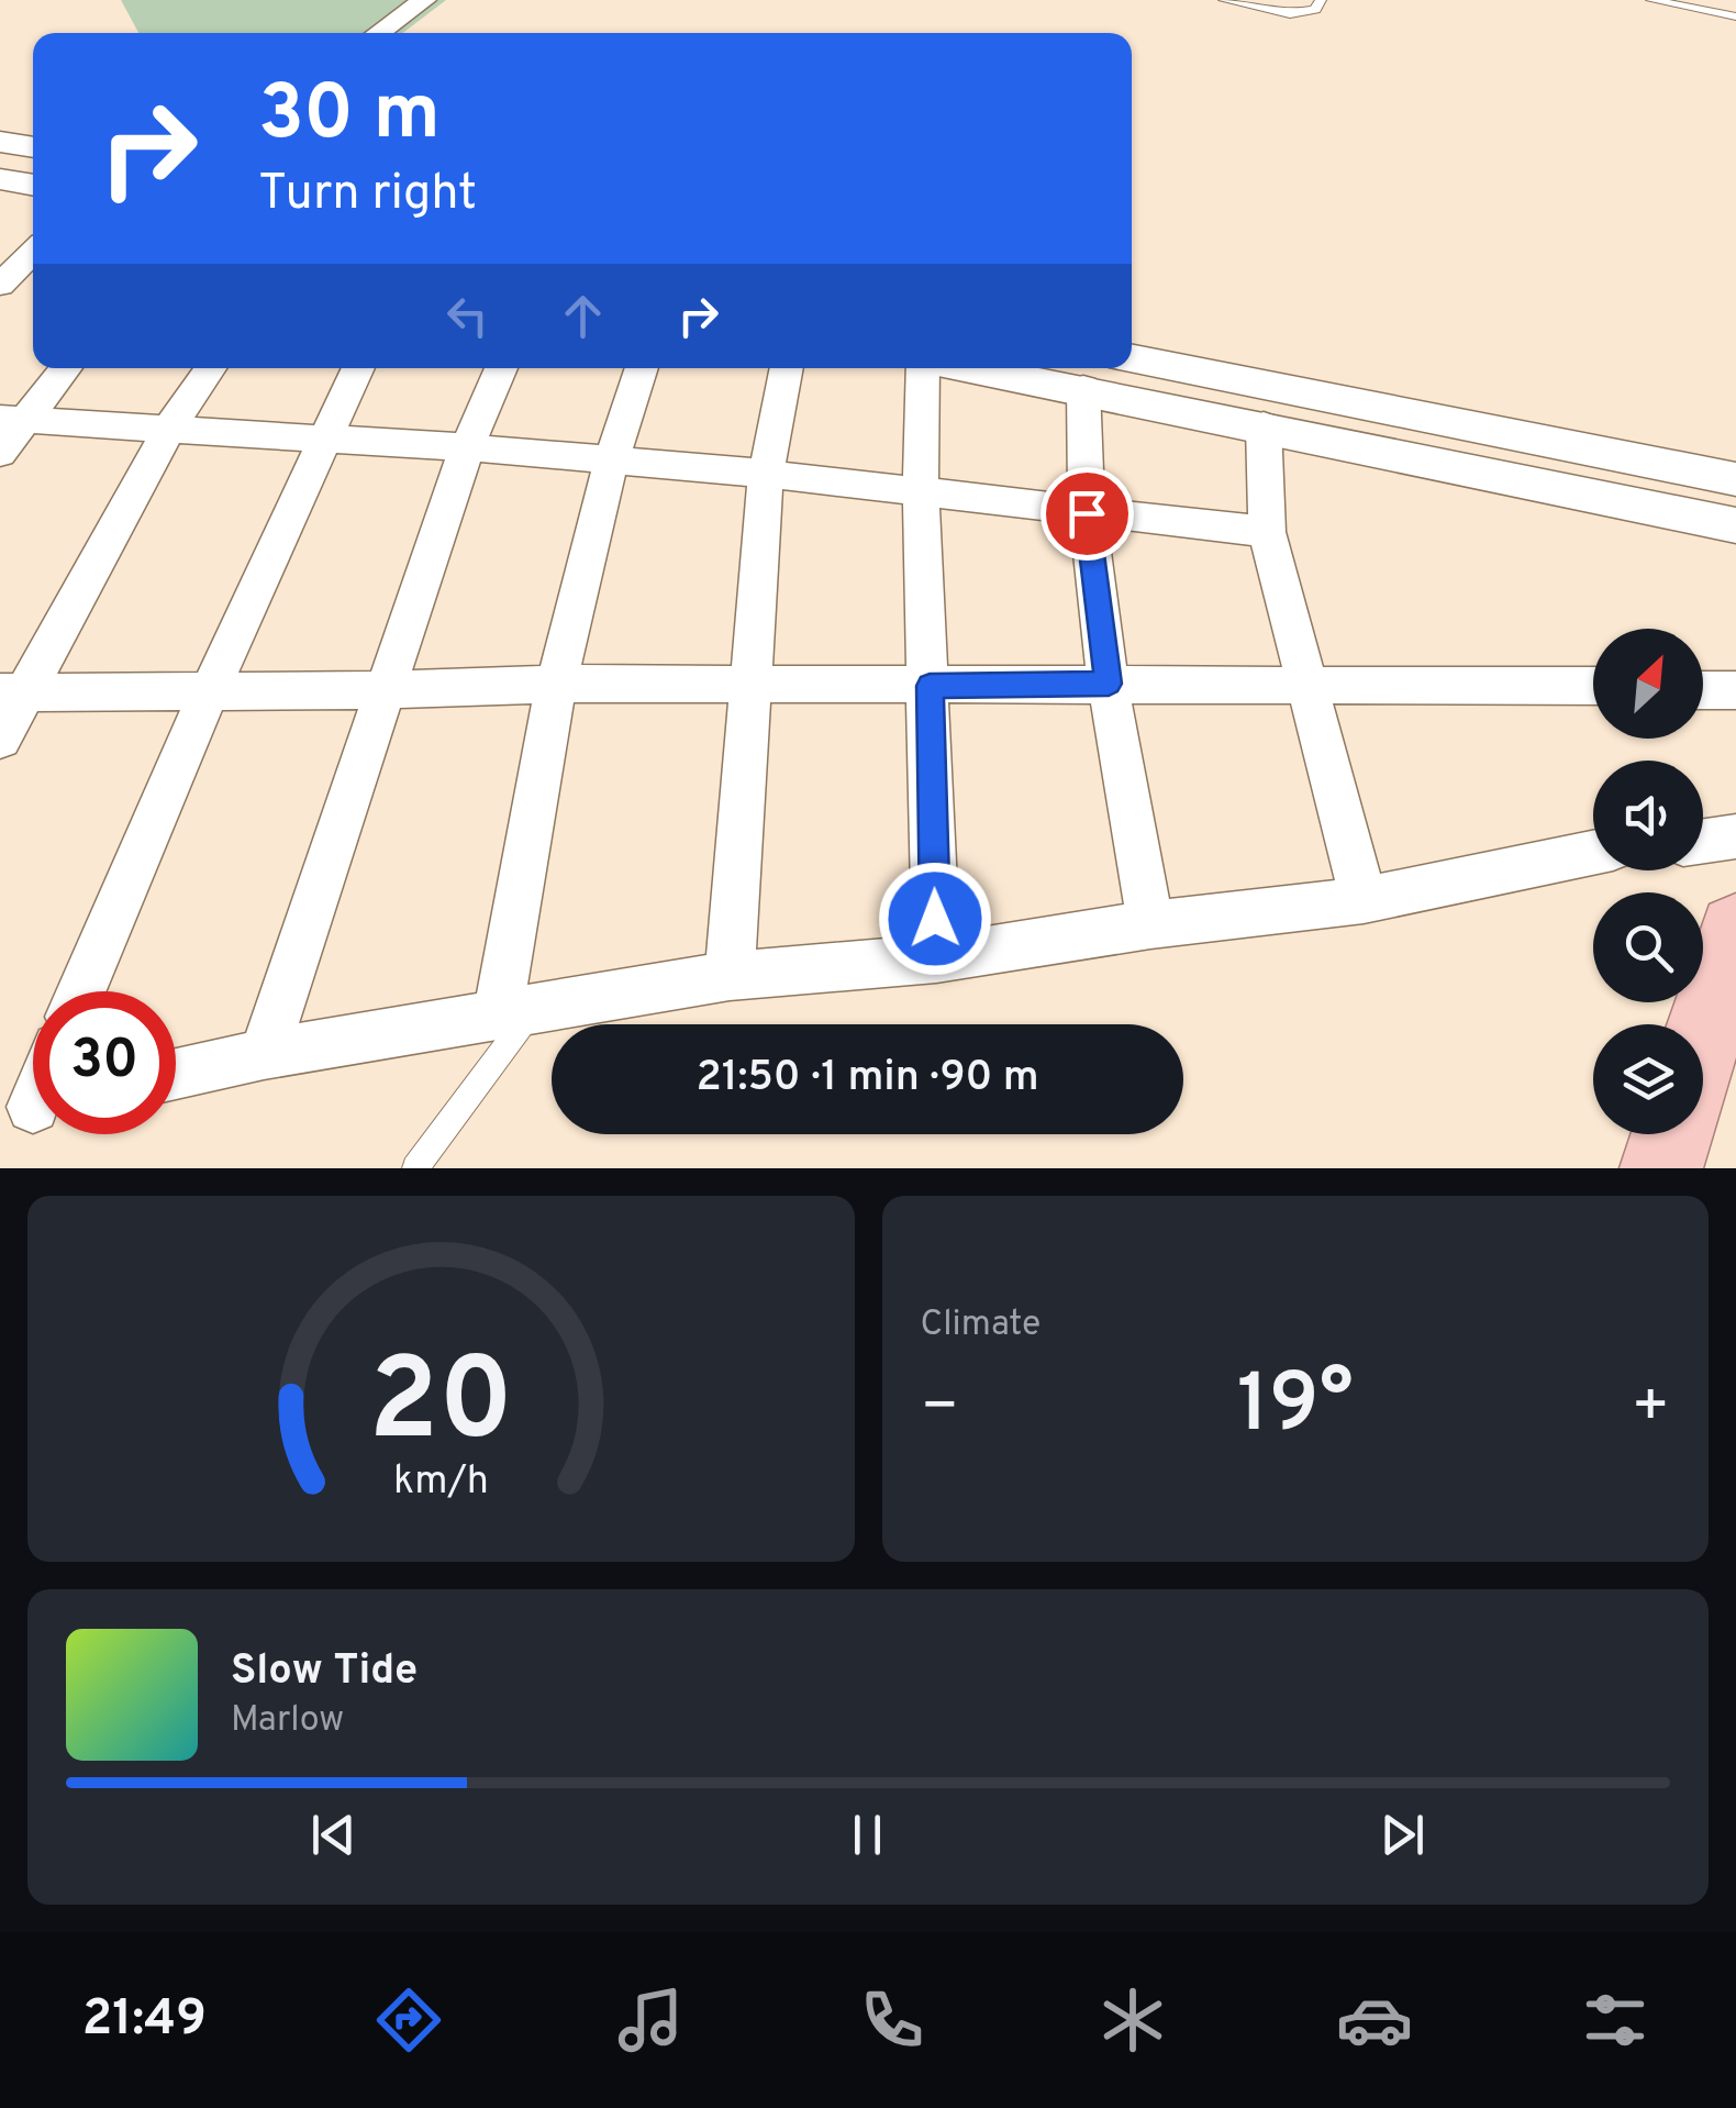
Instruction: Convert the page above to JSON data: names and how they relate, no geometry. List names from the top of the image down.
{
  "north": "top right",
  "page": {
    "turn": ["30 m", "Turn right"],
    "limit": "30",
    "trip": "21:50 · 1 min · 90 m",
    "tile": "Climate",
    "heat": ["−", "19°", "+"],
    "song": ["Slow Tide", "Marlow"],
    "tabs": "21:49",
    "gauge": ["20", "km/h"]
  }
}
